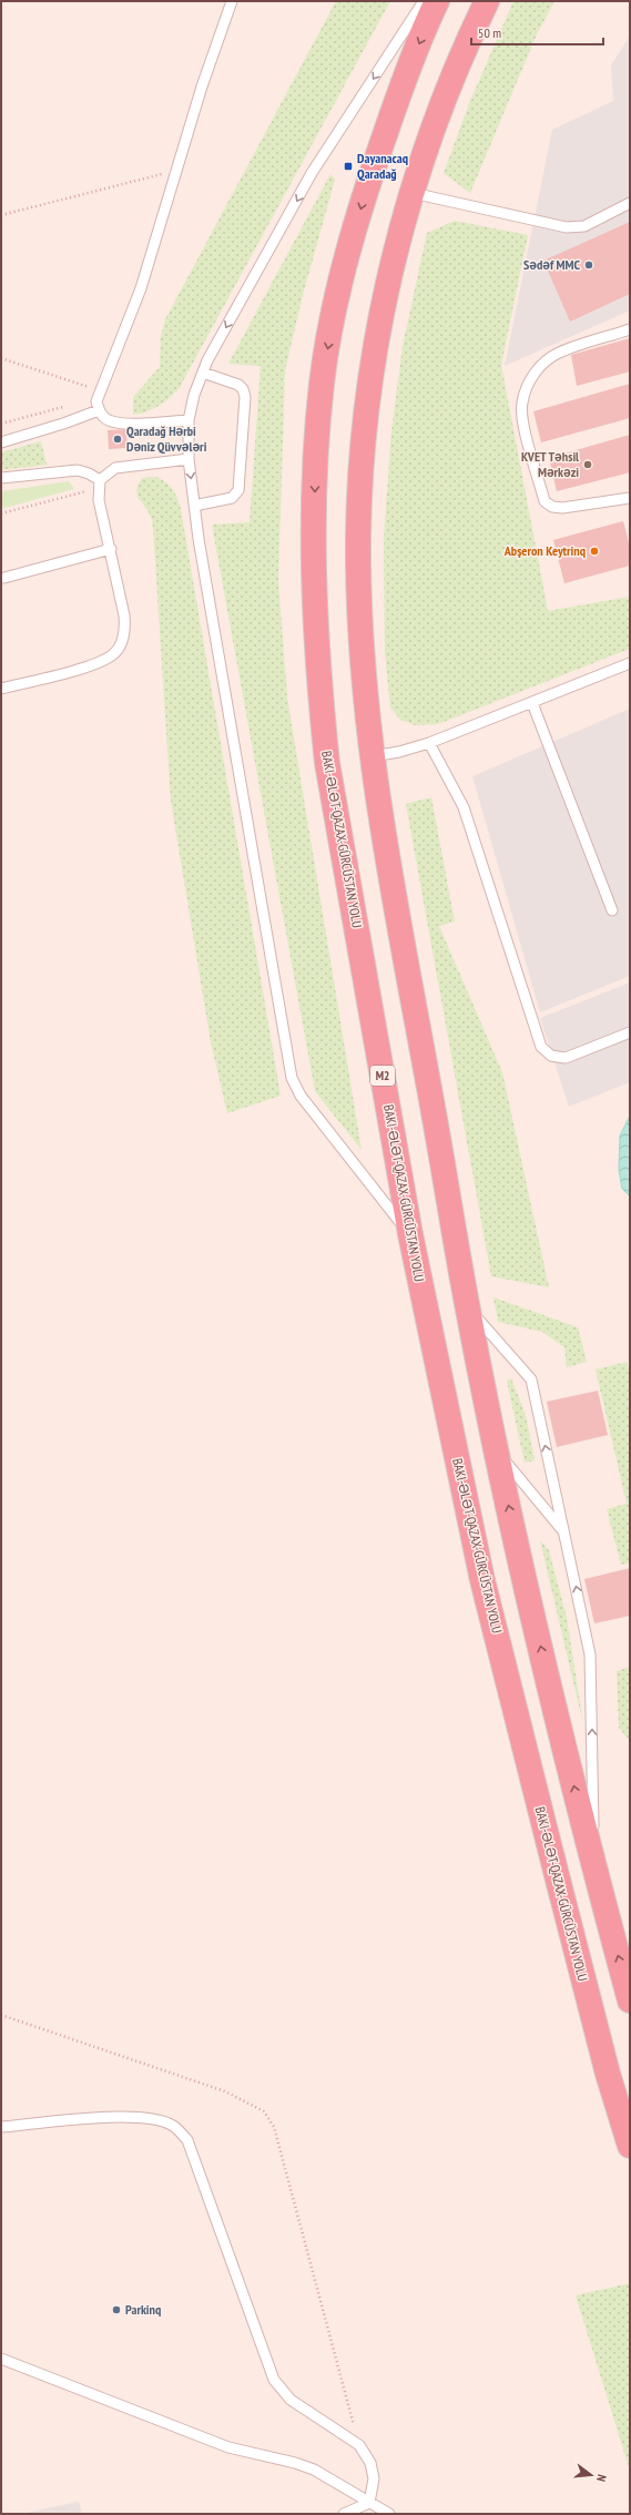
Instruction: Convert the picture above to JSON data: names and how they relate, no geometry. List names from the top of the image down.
{
  "streets": {
    "highway": ["M2"]
  },
  "places": {
    "transit": ["Dayanacaq Qaradağ"],
    "other": [
      "Sədəf MMC",
      "Qaradağ Hərbi Dəniz Qüvvələri",
      "KVET Təhsil Mərkəzi",
      "Abşeron Keytrinq",
      "Parkinq"
    ]
  },
  "scale_bar": "50 m",
  "north": "right"
}
